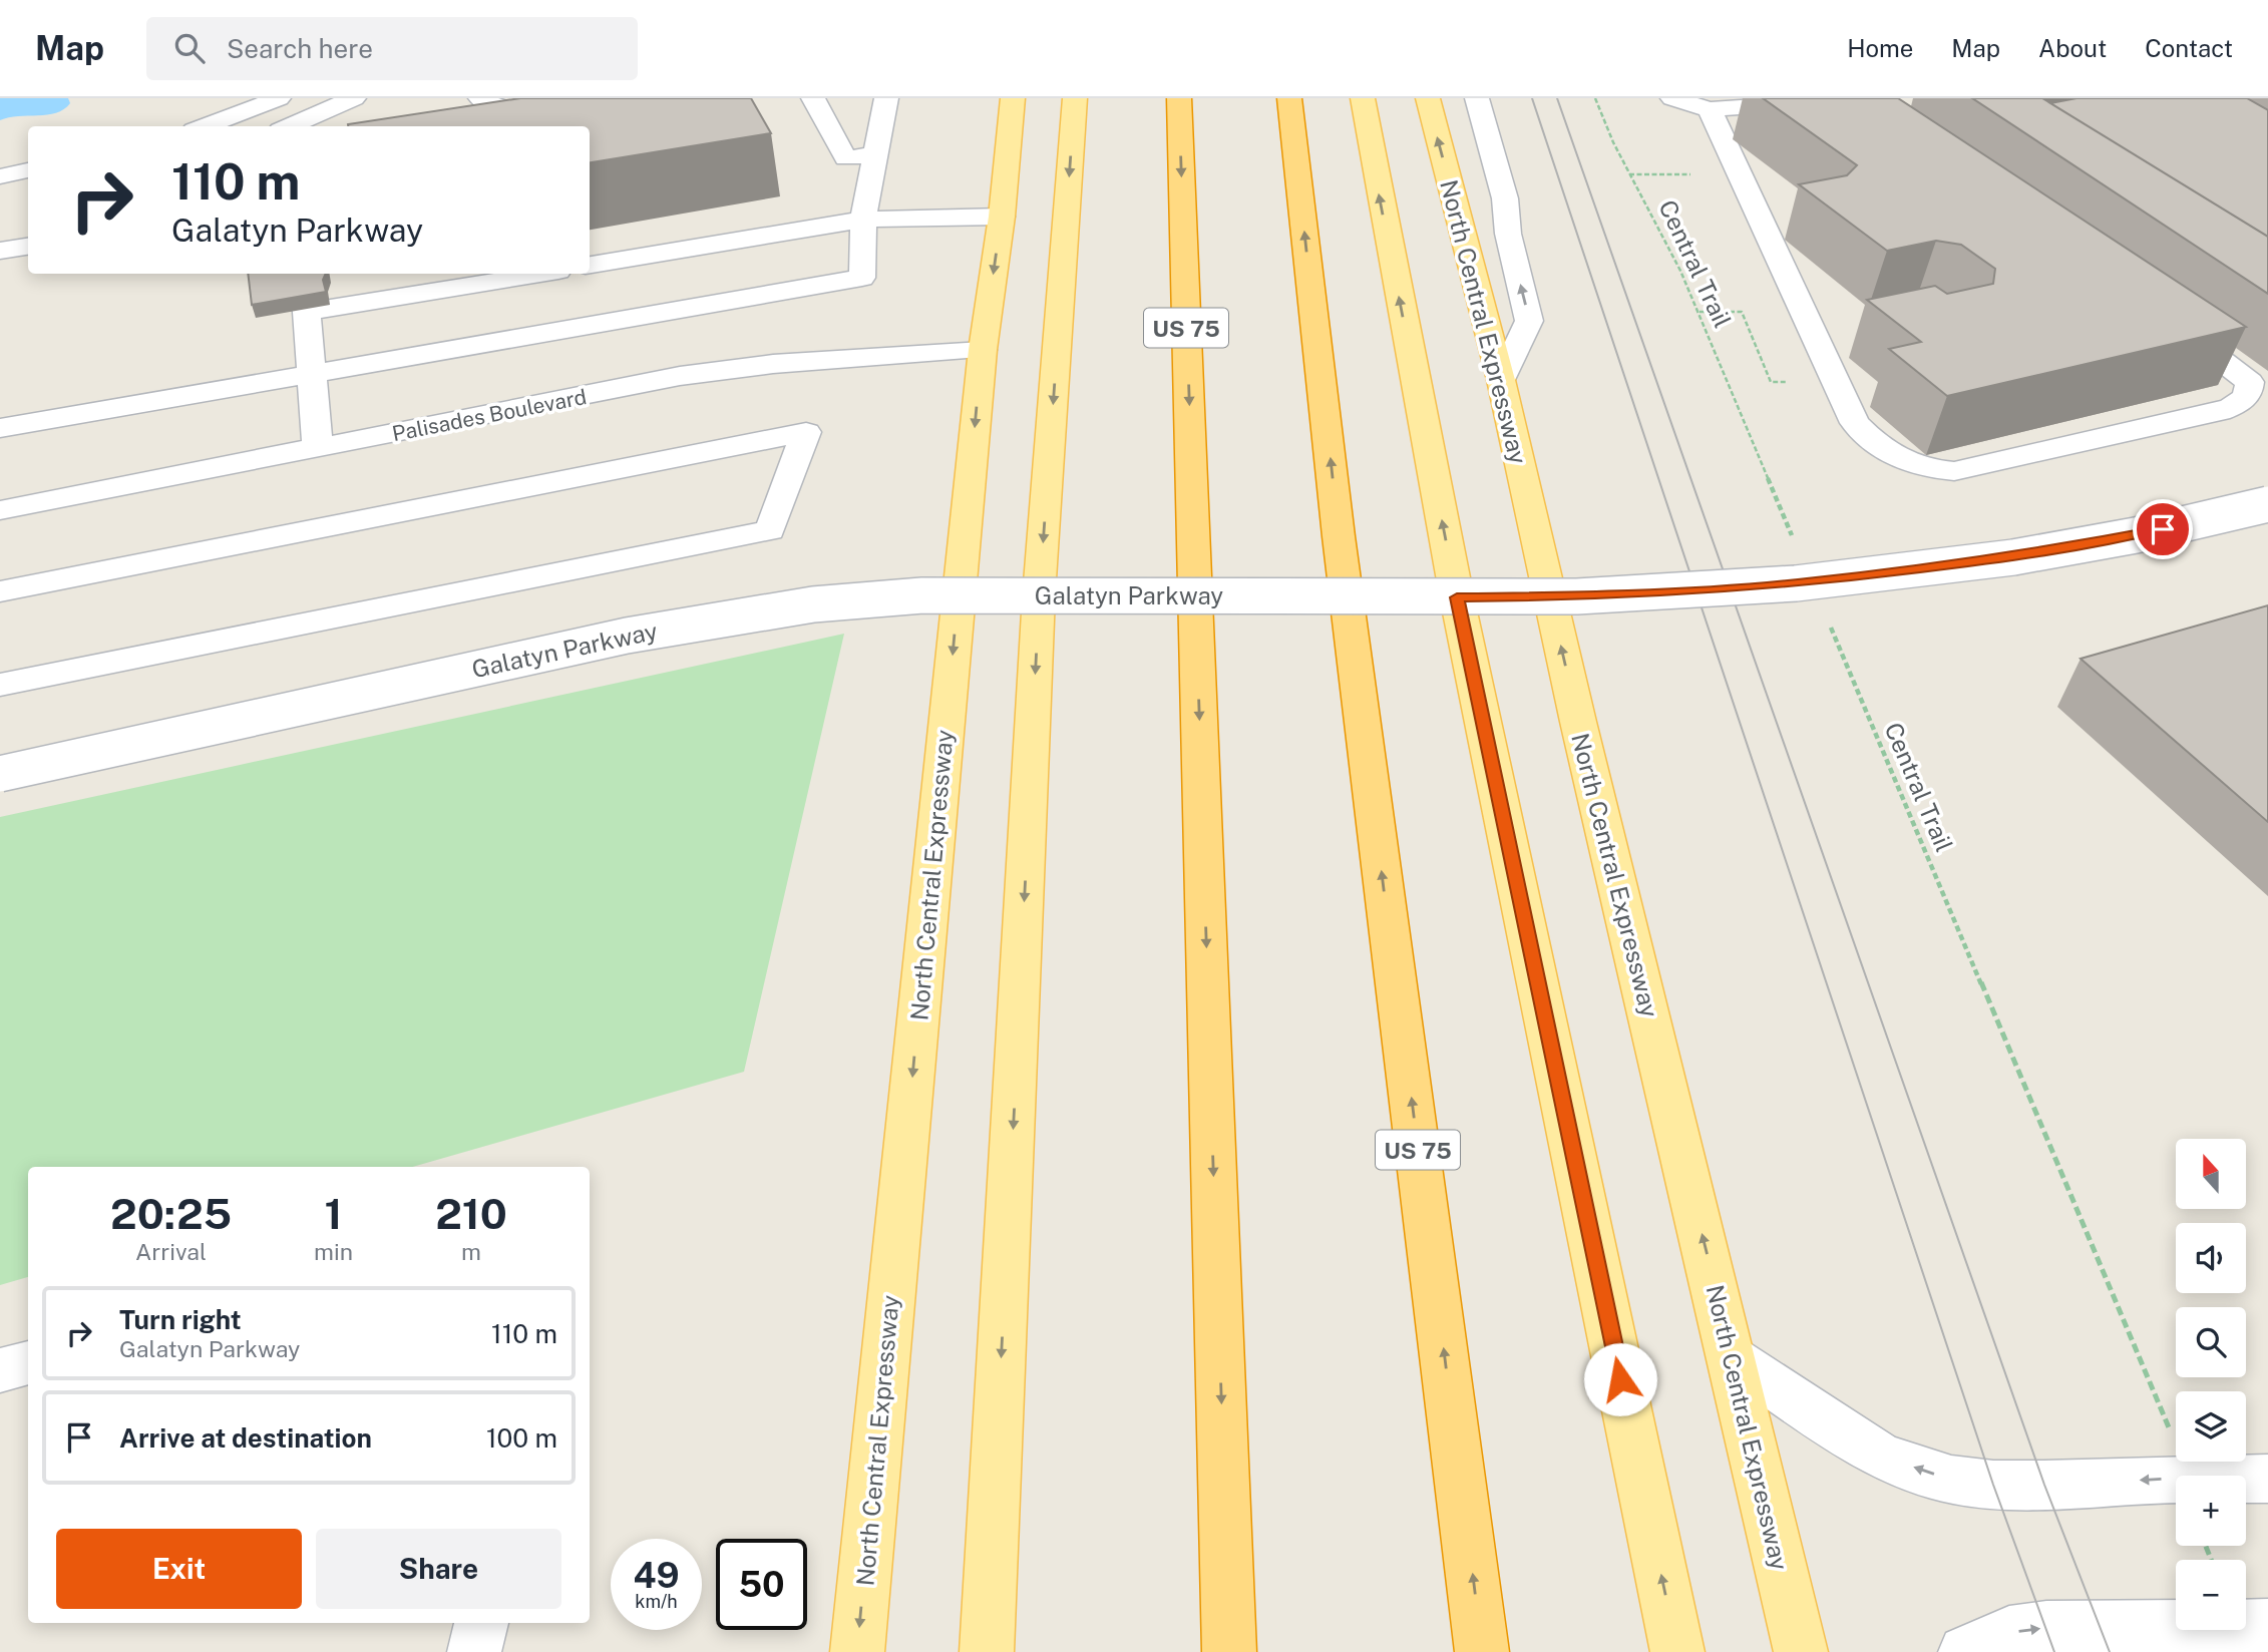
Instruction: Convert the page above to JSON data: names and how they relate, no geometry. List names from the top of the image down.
{
  "streets": {
    "highway": ["US 75"],
    "main road": ["North Central Expressway"],
    "street": ["Palisades Boulevard", "Galatyn Parkway"],
    "path": ["Central Trail"]
  },
  "crossings": [
    ["North Central Expressway", "Palisades Boulevard"]
  ],
  "north": "top",
  "page": {
    "header": "Map",
    "search": "Search here",
    "nav": [
      "Home",
      "Map",
      "About",
      "Contact"
    ],
    "turn": ["110 m", "Galatyn Parkway"],
    "map_buttons": ["+", "−"],
    "eta": [
      "20:25",
      "Arrival",
      "1",
      "min",
      "210",
      "m"
    ],
    "list": [
      {
        "name": "Turn right",
        "note": "Galatyn Parkway",
        "value": "110 m"
      },
      {
        "name": "Arrive at destination",
        "value": "100 m"
      }
    ],
    "buttons": ["Exit", "Share"],
    "speed": "49 km/h",
    "limit": "50"
  }
}
